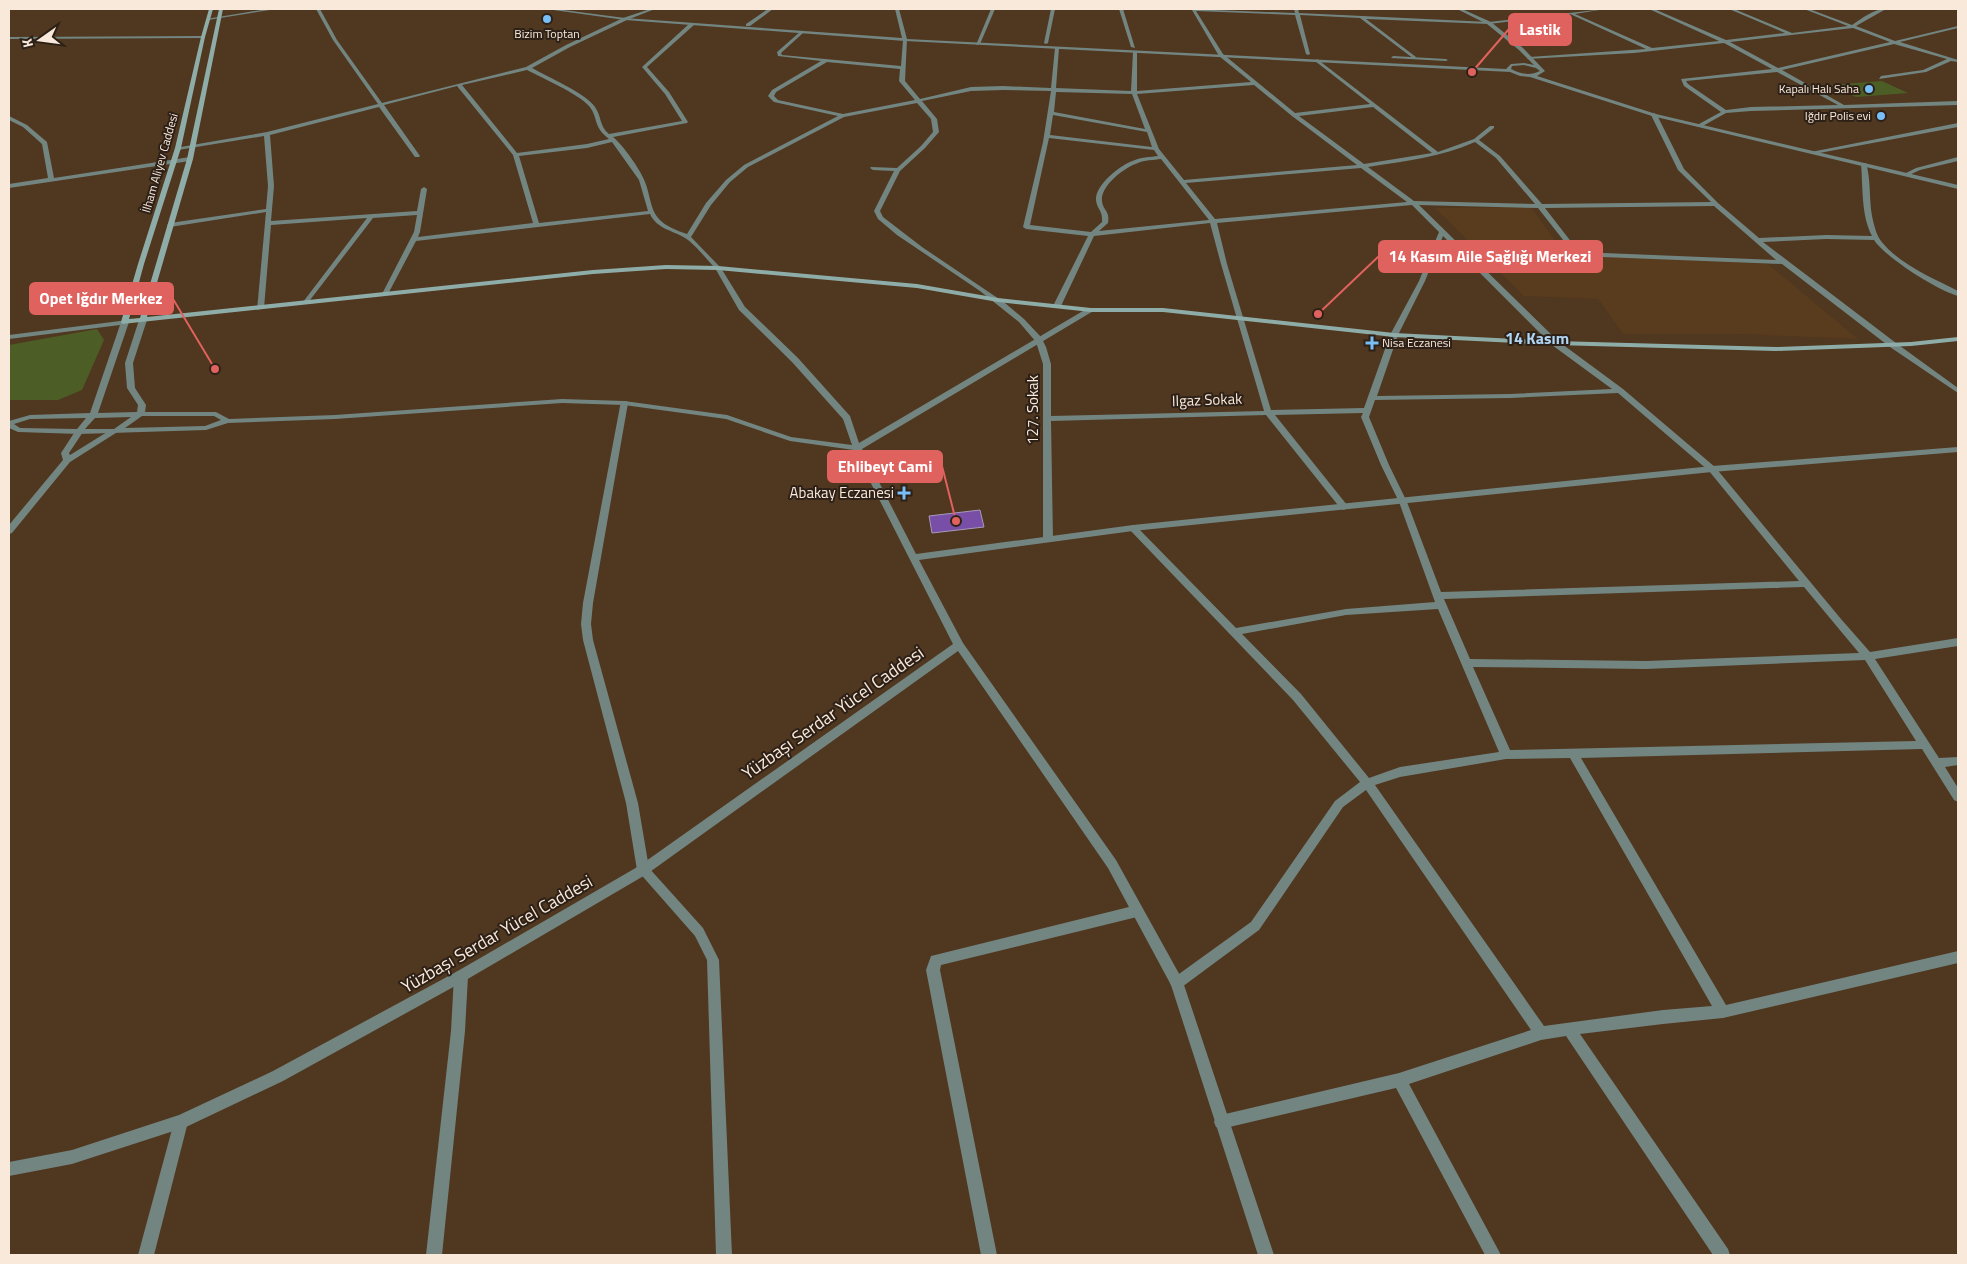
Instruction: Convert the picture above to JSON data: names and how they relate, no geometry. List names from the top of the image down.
{
  "streets": {
    "main road": ["İlham Aliyev Caddesi"],
    "street": ["Ilgaz Sokak", "127. Sokak", "Yüzbaşı Serdar Yücel Caddesi"]
  },
  "crossings": [
    ["Ilgaz Sokak", "127. Sokak"]
  ],
  "districts": ["14 Kasım"],
  "places": {
    "other": [
      "Bizim Toptan",
      "Lastik",
      "Kapalı Halı Saha",
      "Iğdır Polis evi",
      "14 Kasım Aile Sağlığı Merkezi",
      "Opet Iğdır Merkez",
      "Ehlibeyt Cami"
    ],
    "health": ["Nisa Eczanesi", "Abakay Eczanesi"]
  },
  "north": "left"
}
